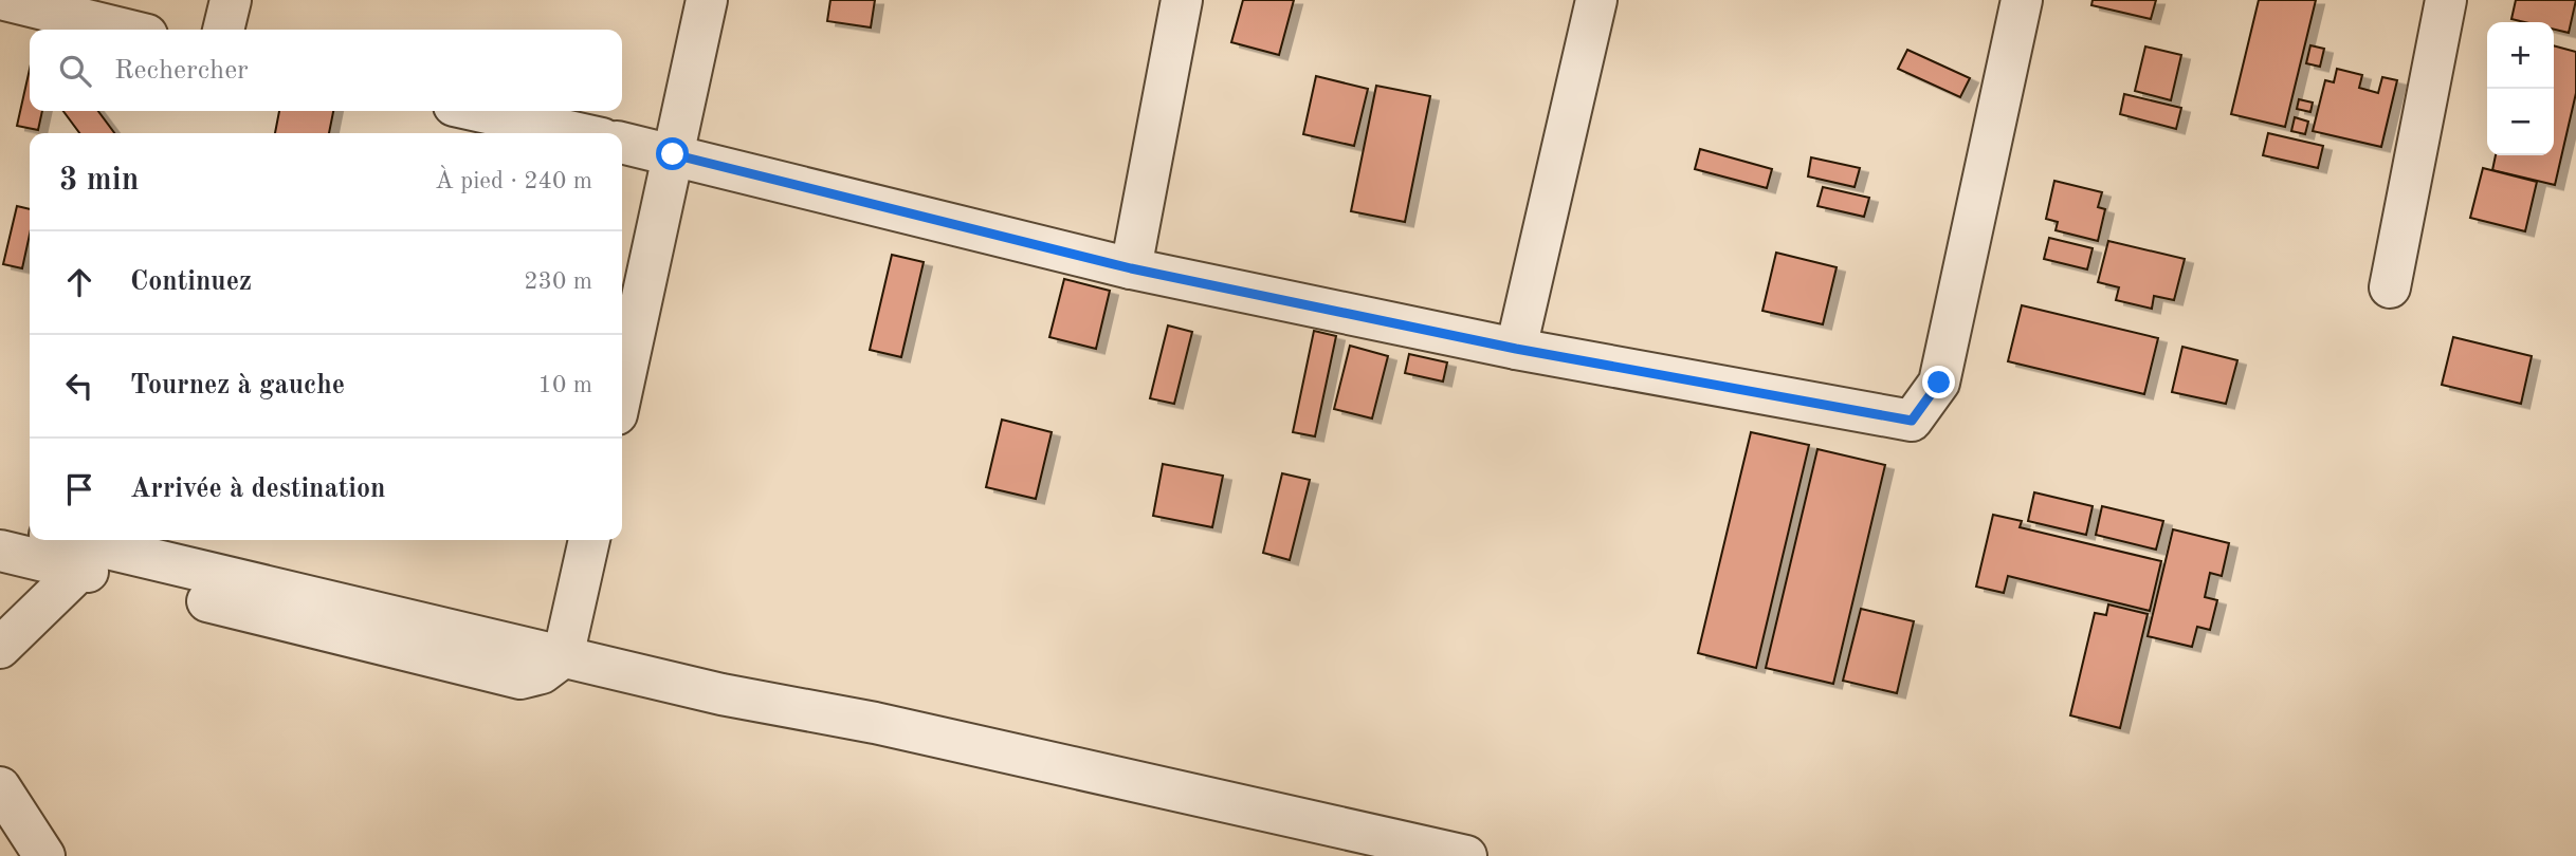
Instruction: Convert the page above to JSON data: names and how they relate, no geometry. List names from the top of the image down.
{
  "page": {
    "map_buttons": ["+", "−"],
    "search": "Rechercher",
    "heading": ["3 min", "À pied · 240 m"],
    "list": [
      ["Continuez", "230 m"],
      ["Tournez à gauche", "10 m"],
      "Arrivée à destination"
    ]
  }
}
